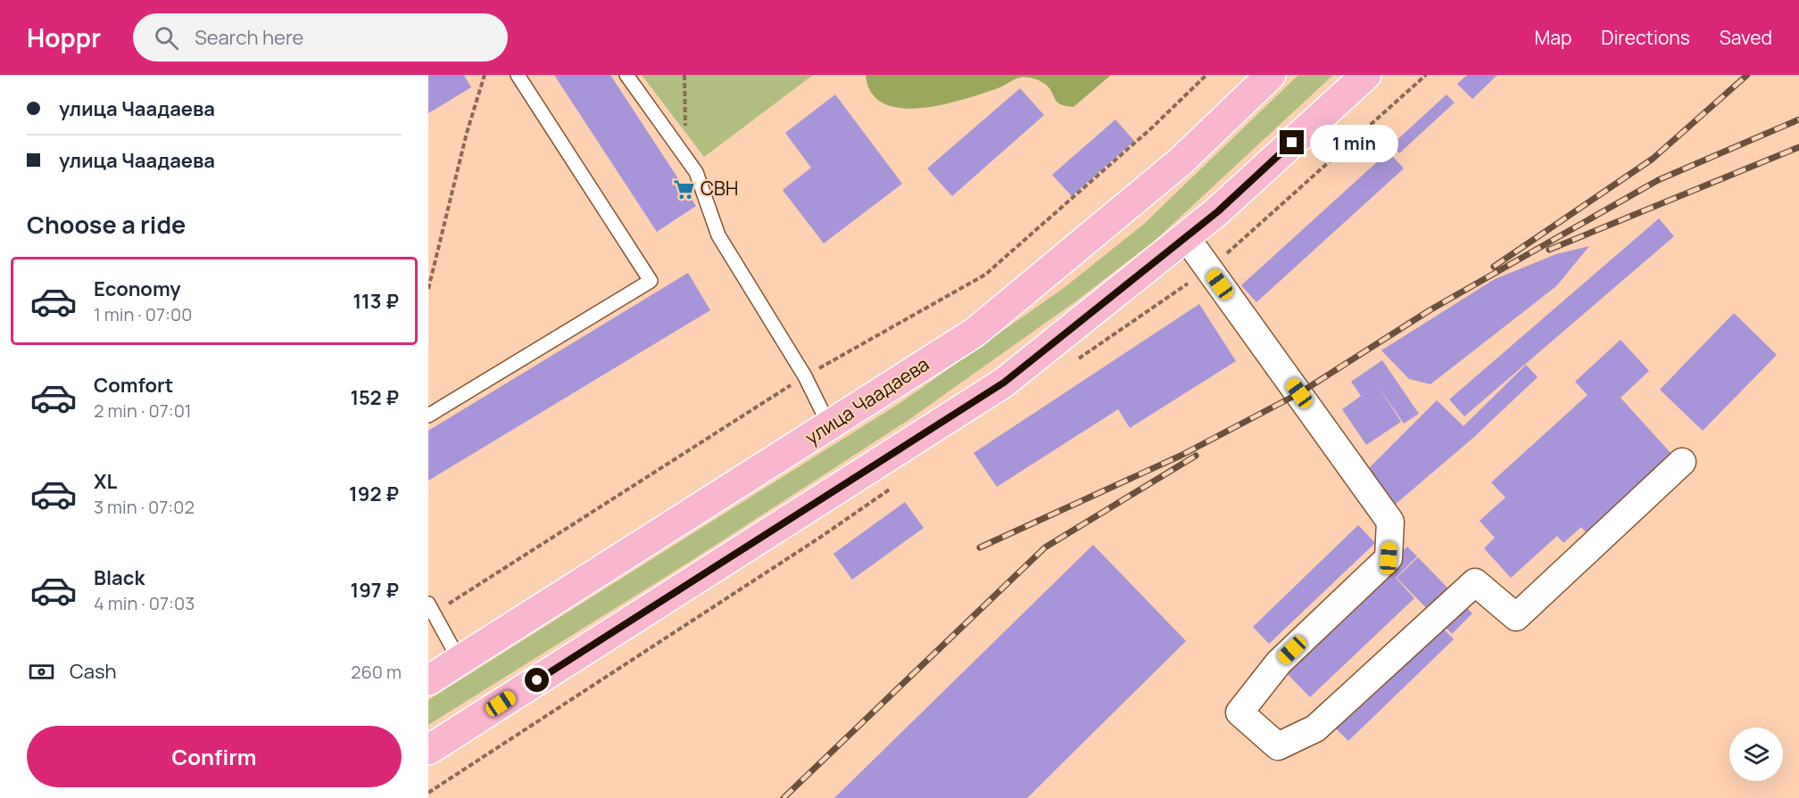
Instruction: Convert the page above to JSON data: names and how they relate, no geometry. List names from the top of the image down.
{
  "streets": {
    "main road": ["улица Чаадаева"]
  },
  "places": {
    "supermarket": ["СВН"]
  },
  "page": {
    "header": "Hoppr",
    "search": "Search here",
    "nav": ["Map", "Directions", "Saved"],
    "banner": ["улица Чаадаева", "улица Чаадаева"],
    "bubble": "1 min",
    "heading": "Choose a ride",
    "list": [
      {
        "name": "Economy",
        "note": "1 min · 07:00",
        "value": "113 ₽"
      },
      {
        "name": "Comfort",
        "note": "2 min · 07:01",
        "value": "152 ₽"
      },
      {
        "name": "XL",
        "note": "3 min · 07:02",
        "value": "192 ₽"
      },
      {
        "name": "Black",
        "note": "4 min · 07:03",
        "value": "197 ₽"
      }
    ],
    "pay": ["Cash", "260 m"],
    "buttons": "Confirm"
  }
}
